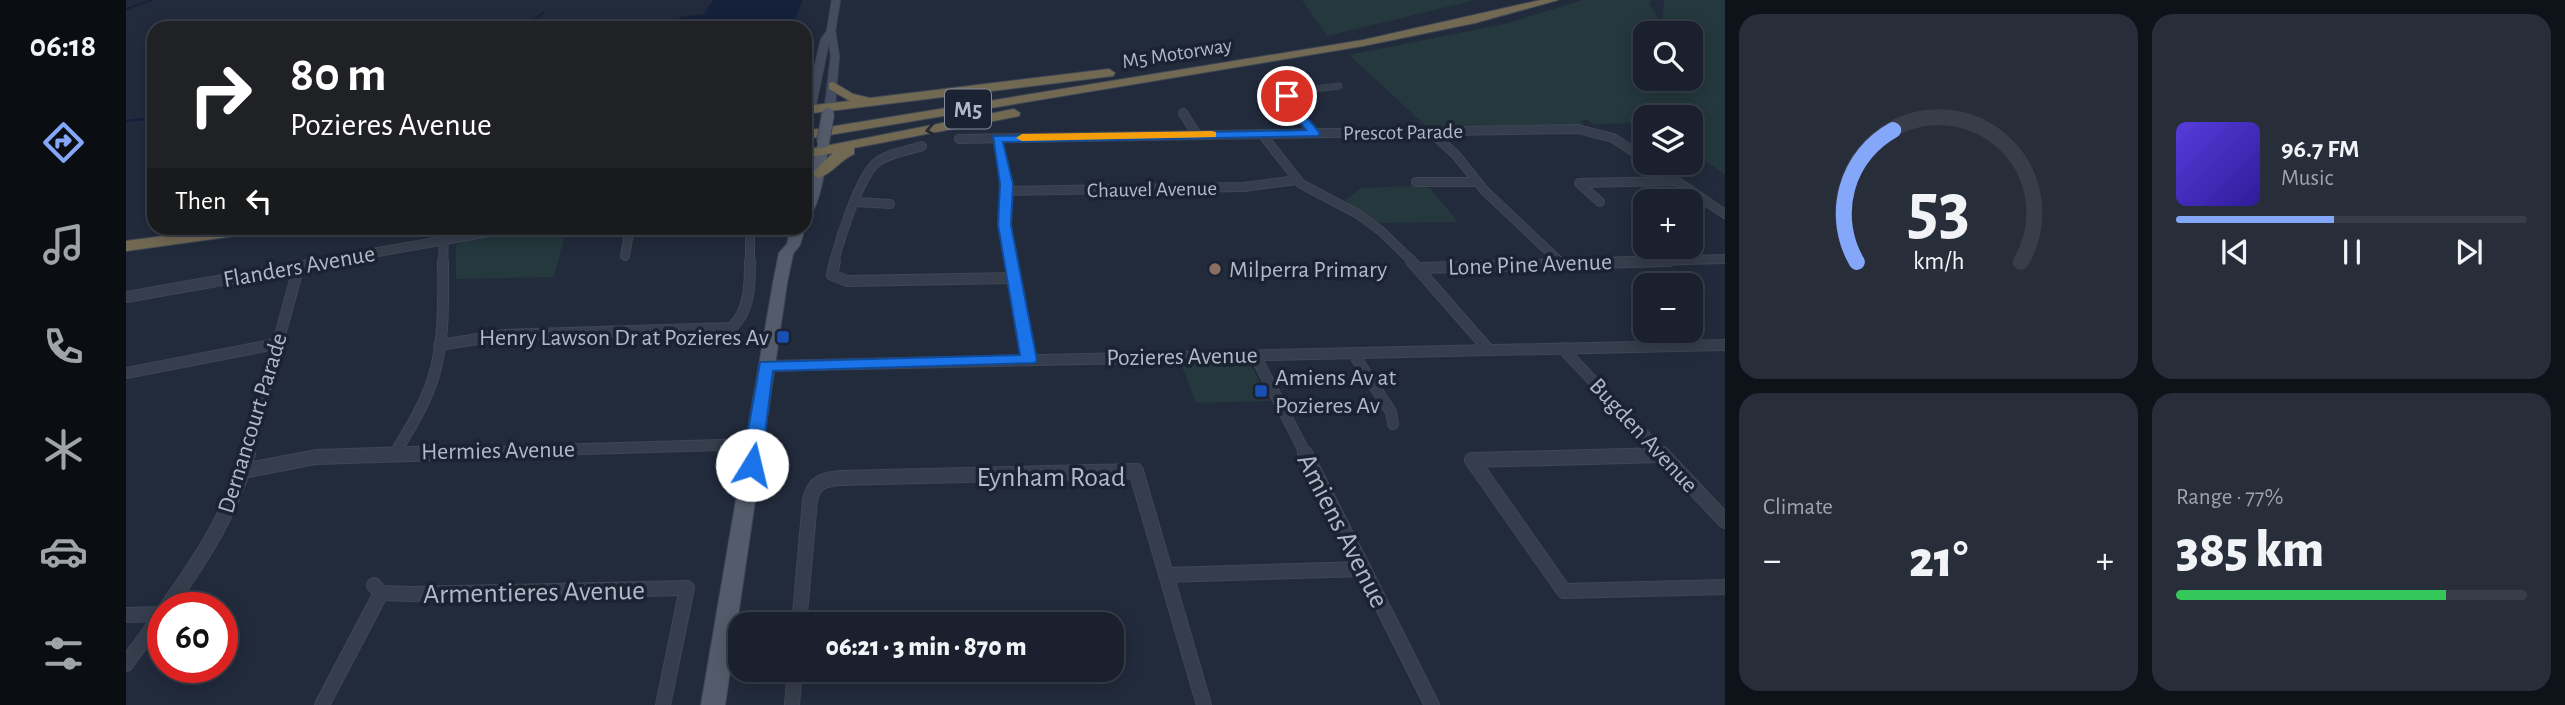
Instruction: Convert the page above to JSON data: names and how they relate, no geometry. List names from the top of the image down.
{
  "streets": {
    "highway": ["M5 Motorway", "M5"],
    "street": [
      "Prescot Parade",
      "Chauvel Avenue",
      "Lone Pine Avenue",
      "Flanders Avenue",
      "Pozieres Avenue",
      "Dernancourt Parade",
      "Bugden Avenue",
      "Hermies Avenue",
      "Eynham Road",
      "Amiens Avenue",
      "Armentieres Avenue"
    ]
  },
  "crossings": [
    ["Flanders Avenue", "Dernancourt Parade"],
    ["Pozieres Avenue", "Bugden Avenue"],
    ["Pozieres Avenue", "Amiens Avenue"],
    ["Dernancourt Parade", "Hermies Avenue"]
  ],
  "places": {
    "other": ["Milperra Primary"],
    "transit": ["Henry Lawson Dr at Pozieres Av", "Amiens Av at Pozieres Av"]
  },
  "page": {
    "tabs": "06:18",
    "map_buttons": ["+", "−"],
    "turn": ["80 m", "Pozieres Avenue"],
    "song": ["96.7 FM", "Music"],
    "then": "Then",
    "tile": [
      "Climate",
      ["Range · 77%", "385 km"]
    ],
    "heat": ["−", "21°", "+"],
    "limit": "60",
    "trip": "06:21 · 3 min · 870 m",
    "gauge": ["53", "km/h"]
  }
}
